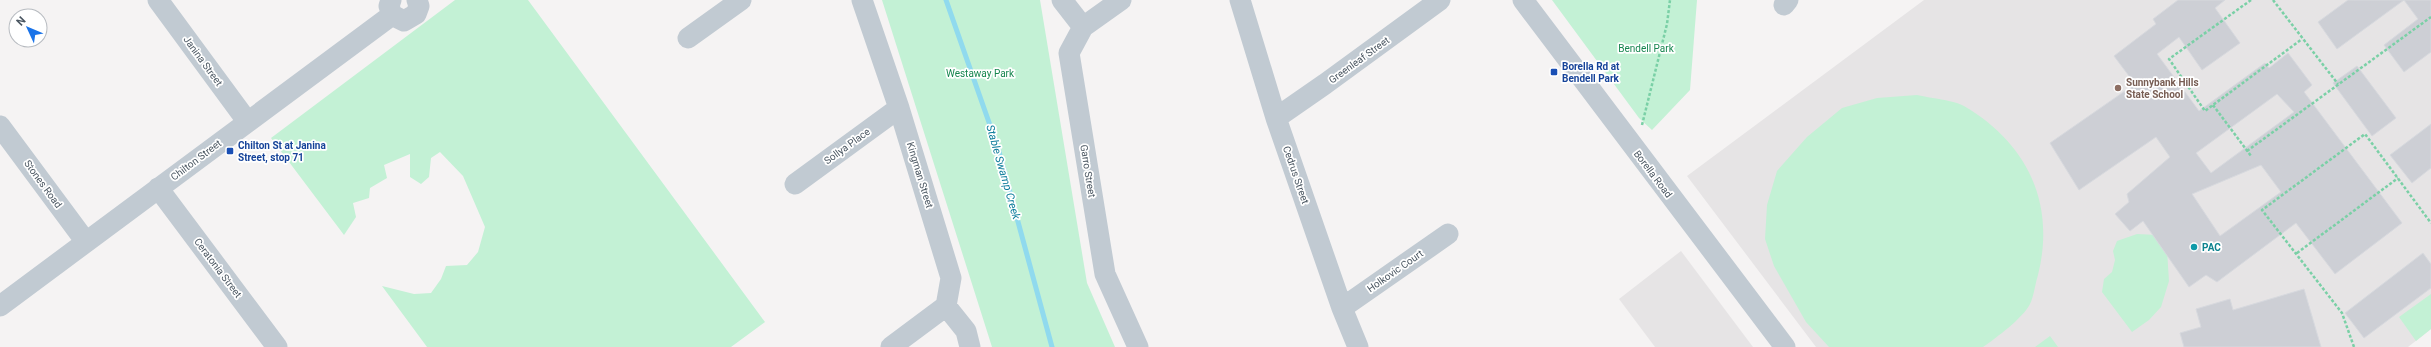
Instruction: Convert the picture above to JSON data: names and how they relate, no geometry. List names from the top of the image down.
{
  "streets": {
    "street": [
      "Greenleaf Street",
      "Janina Street",
      "Sollya Place",
      "Chilton Street",
      "Garro Street",
      "Borella Road",
      "Kingman Street",
      "Cedrus Street",
      "Stones Road",
      "Ceratonia Street",
      "Holkovic Court"
    ]
  },
  "crossings": [
    ["Greenleaf Street", "Cedrus Street"],
    ["Janina Street", "Chilton Street"],
    ["Sollya Place", "Kingman Street"],
    ["Chilton Street", "Stones Road"],
    ["Chilton Street", "Ceratonia Street"],
    ["Cedrus Street", "Holkovic Court"]
  ],
  "water": ["Stable Swamp Creek"],
  "parks": ["Bendell Park", "Westaway Park"],
  "places": {
    "transit": ["Borella Rd at Bendell Park", "Chilton St at Janina Street, stop 71"],
    "other": ["Sunnybank Hills State School", "PAC"]
  },
  "north": "top left"
}
